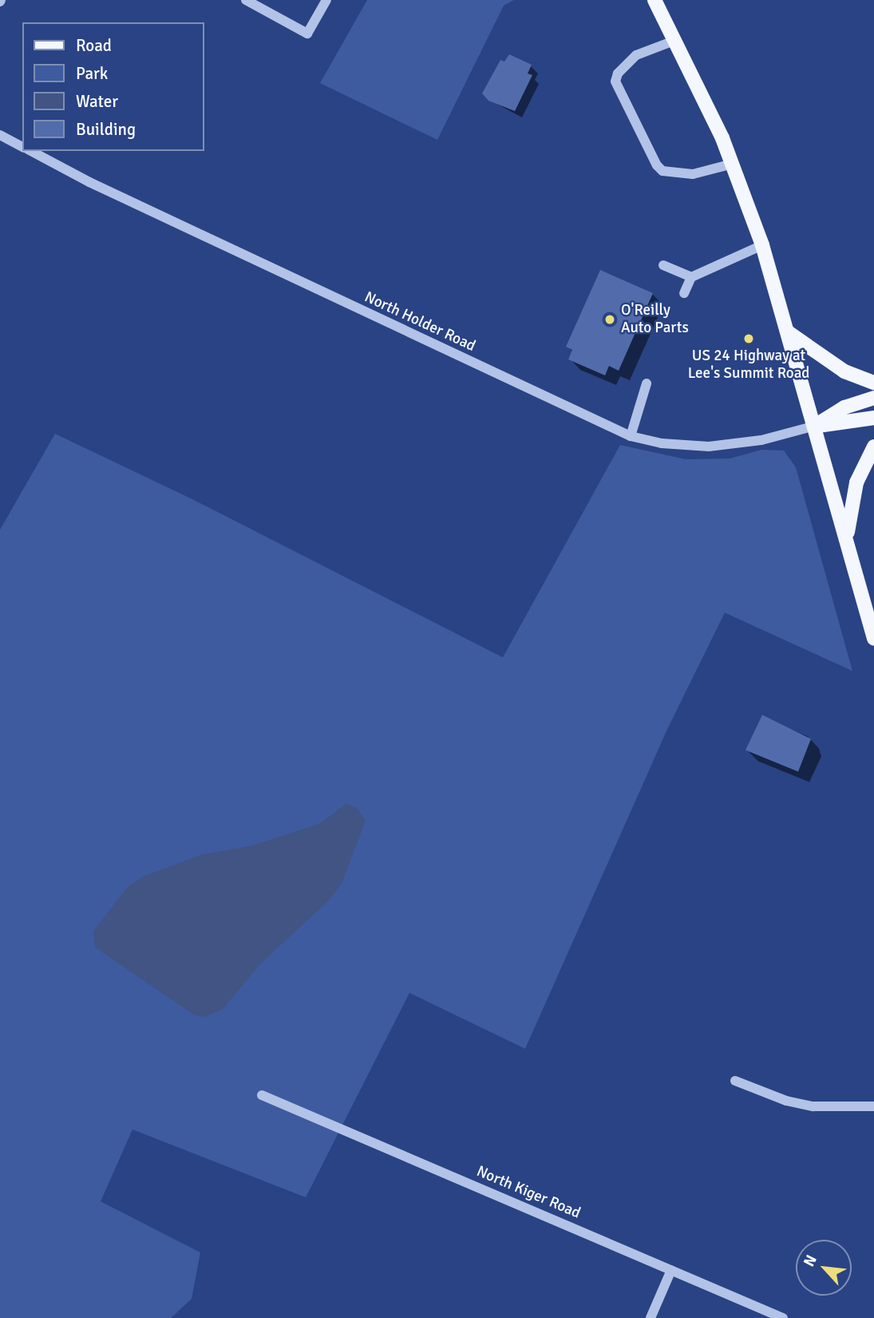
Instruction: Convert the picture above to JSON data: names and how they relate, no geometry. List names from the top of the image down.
{
  "streets": {
    "street": ["North Holder Road", "North Kiger Road"]
  },
  "places": ["O'Reilly Auto Parts", "US 24 Highway at Lee's Summit Road"],
  "legend": [
    "Road",
    "Park",
    "Water",
    "Building"
  ],
  "north": "top left"
}
